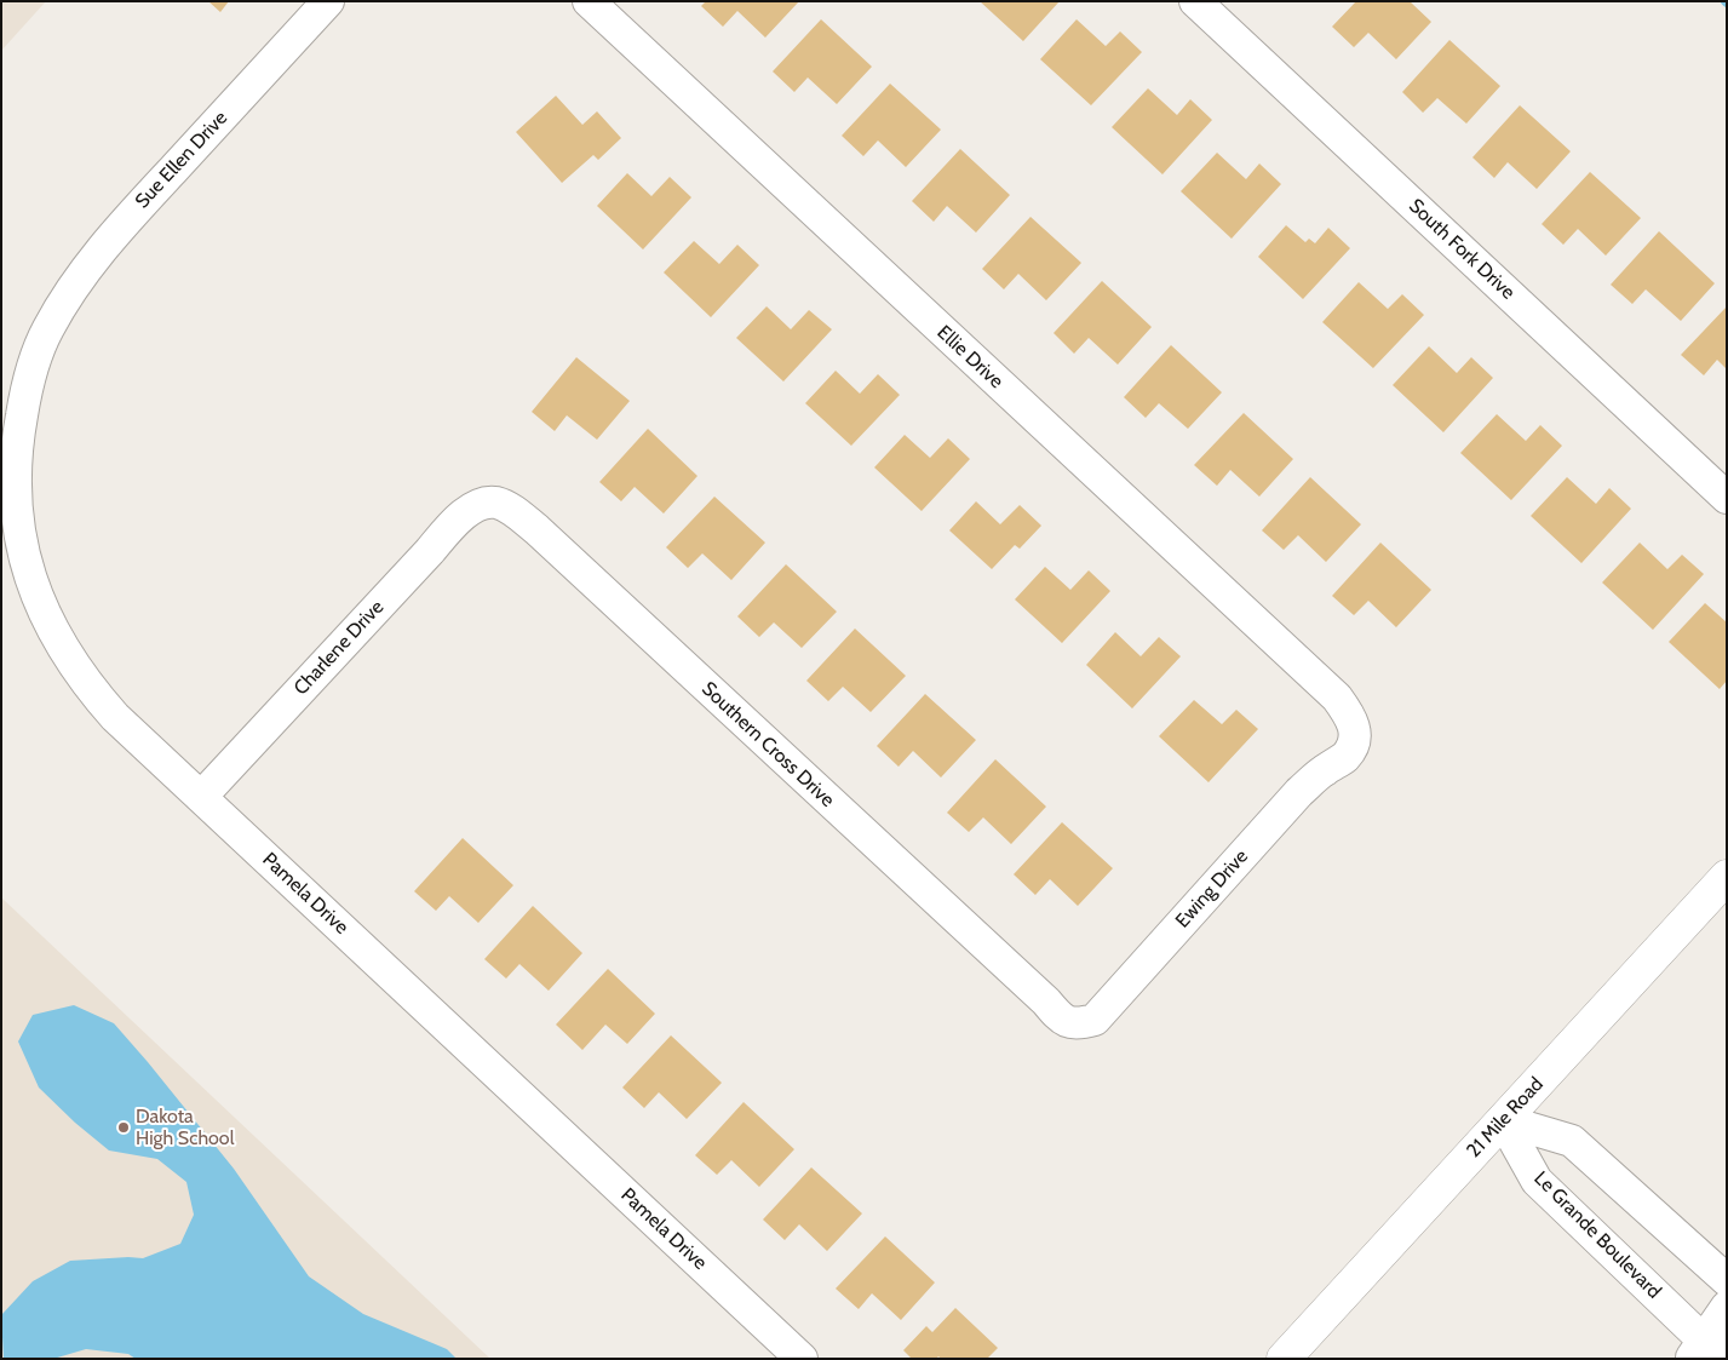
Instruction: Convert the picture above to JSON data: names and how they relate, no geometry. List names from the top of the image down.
{
  "streets": {
    "street": [
      "Sue Ellen Drive",
      "South Fork Drive",
      "Ellie Drive",
      "Charlene Drive",
      "Southern Cross Drive",
      "Ewing Drive",
      "Pamela Drive",
      "21 Mile Road",
      "Le Grande Boulevard"
    ]
  },
  "crossings": [
    ["Sue Ellen Drive", "Pamela Drive"],
    ["Ellie Drive", "Ewing Drive"],
    ["Charlene Drive", "Southern Cross Drive"],
    ["Charlene Drive", "Pamela Drive"],
    ["Southern Cross Drive", "Ewing Drive"],
    ["21 Mile Road", "Le Grande Boulevard"]
  ],
  "places": ["Dakota High School"]
}
